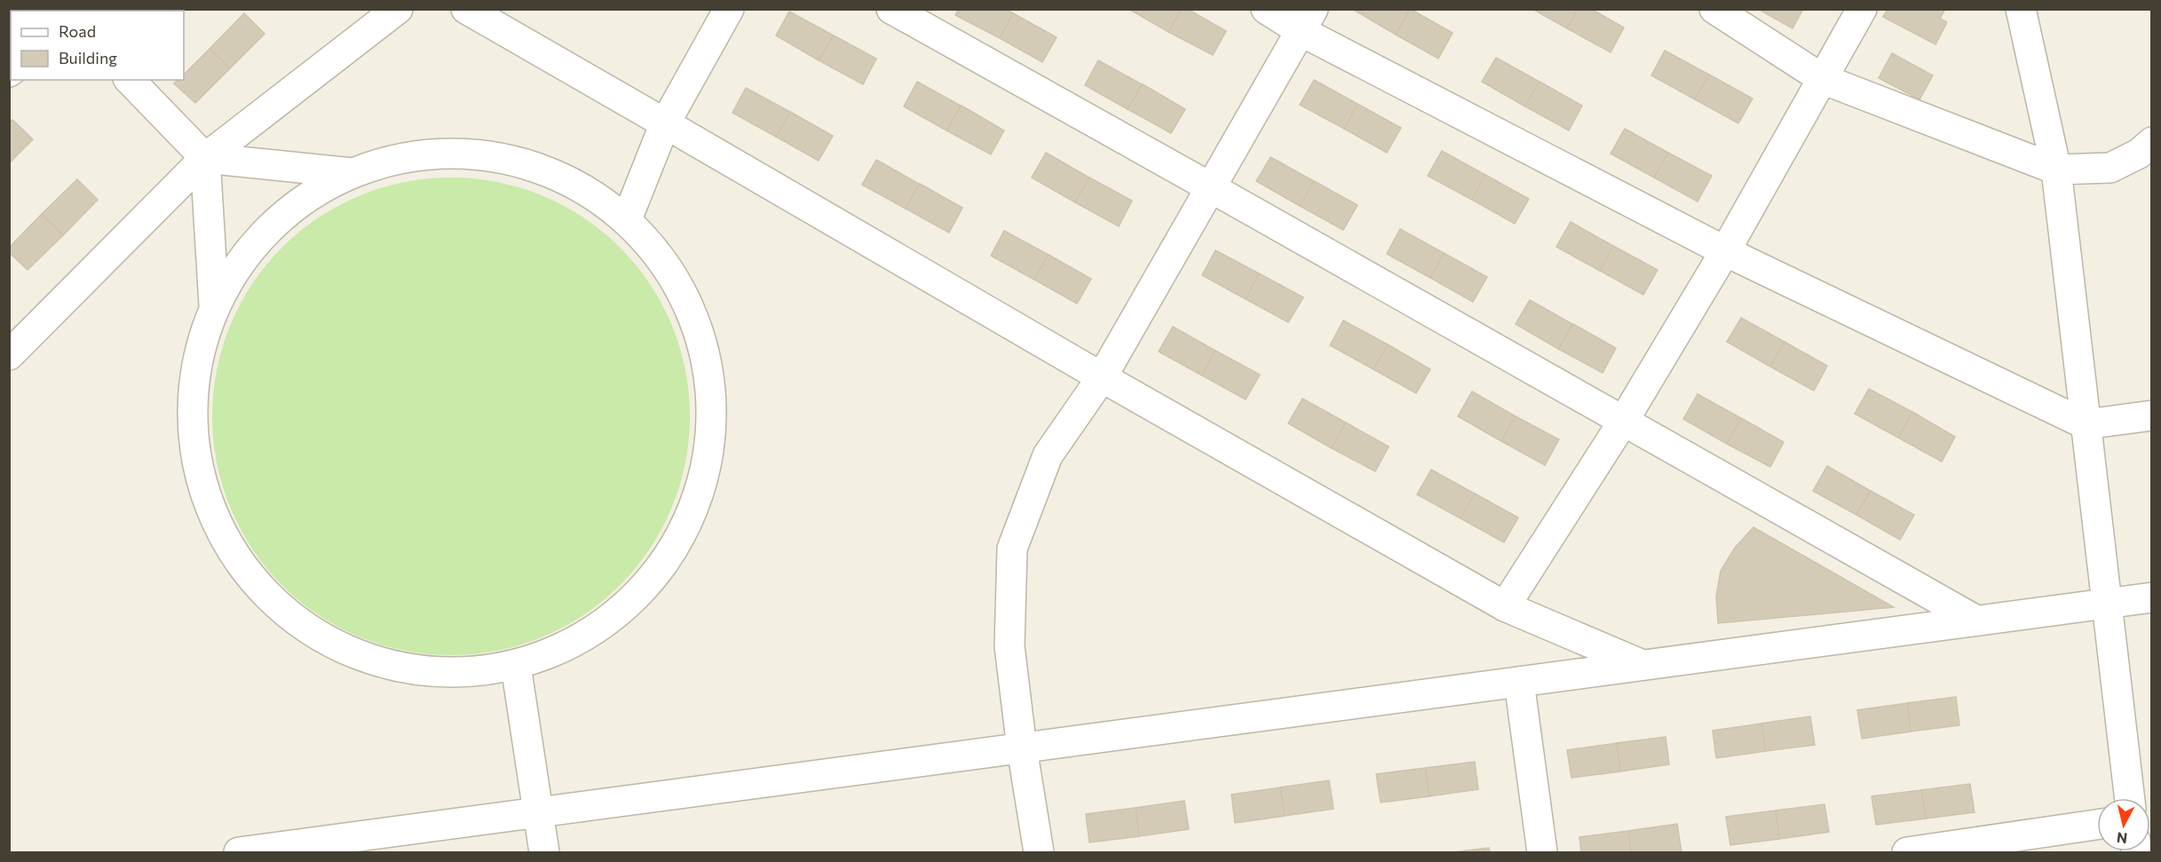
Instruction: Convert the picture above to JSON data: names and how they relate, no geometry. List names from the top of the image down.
{
  "legend": ["Road", "Building"],
  "north": "bottom"
}
